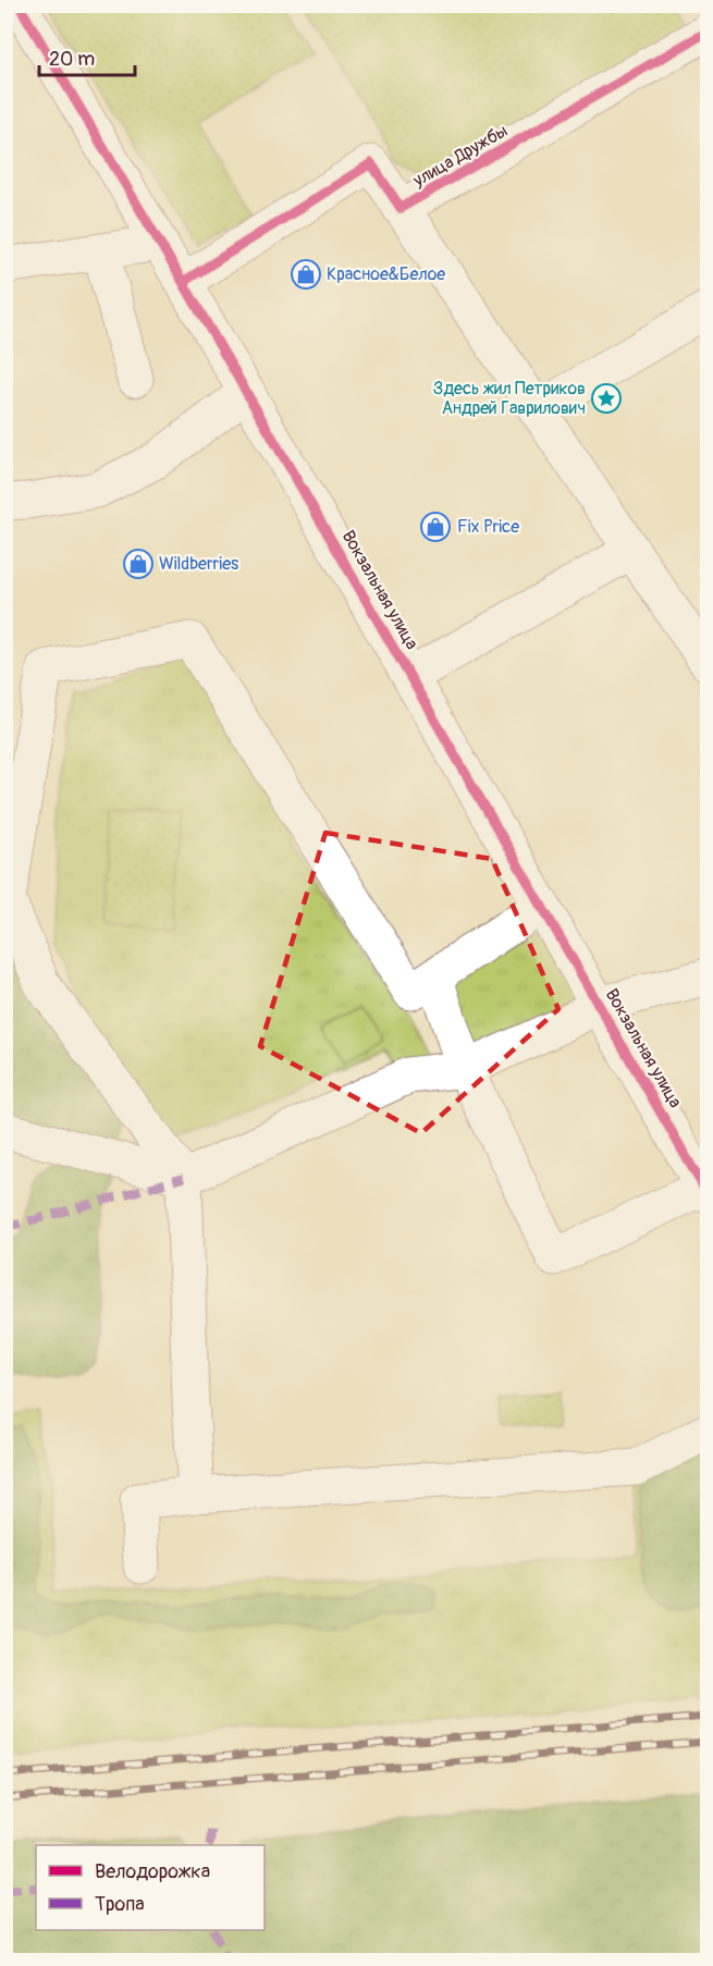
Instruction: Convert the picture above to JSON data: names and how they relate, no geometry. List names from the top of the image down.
{
  "streets": {
    "street": ["улица Дружбы", "Вокзальная улица"]
  },
  "crossings": [
    ["улица Дружбы", "Вокзальная улица"]
  ],
  "places": {
    "shop": ["Красное&Белое", "Fix Price", "Wildberries"],
    "place": ["Здесь жил Петриков Андрей Гаврилович"]
  },
  "legend": ["Велодорожка", "Тропа"],
  "scale_bar": "20 m"
}
